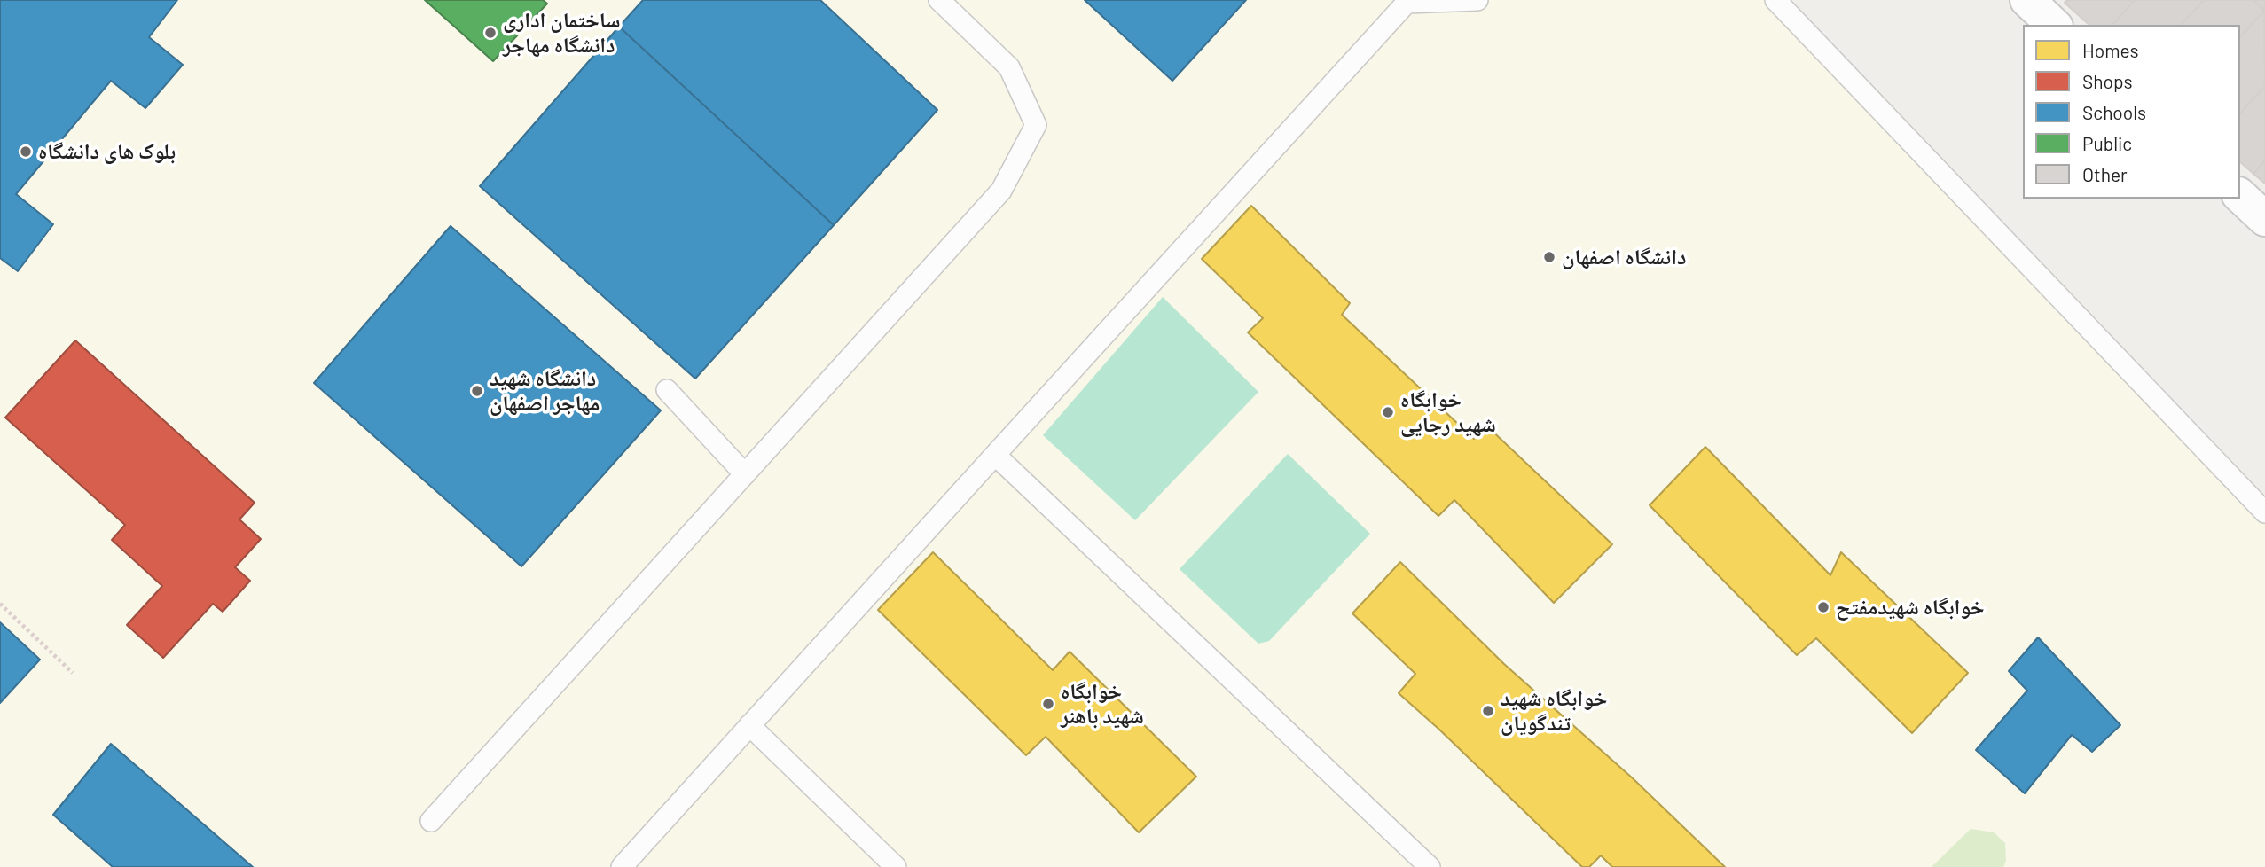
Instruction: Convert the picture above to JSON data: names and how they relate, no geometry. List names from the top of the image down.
{
  "places": [
    "ساختمان اداری دانشگاه مهاجر",
    "بلوک های دانشگاه",
    "دانشگاه اصفهان",
    "دانشگاه شهید مهاجر اصفهان",
    "خوابگاه شهید رجایی",
    "خوابگاه شهیدمفتح",
    "خوابگاه شهید باهنر",
    "خوابگاه شهید تندگویان"
  ],
  "legend": [
    "Homes",
    "Shops",
    "Schools",
    "Public",
    "Other"
  ]
}
